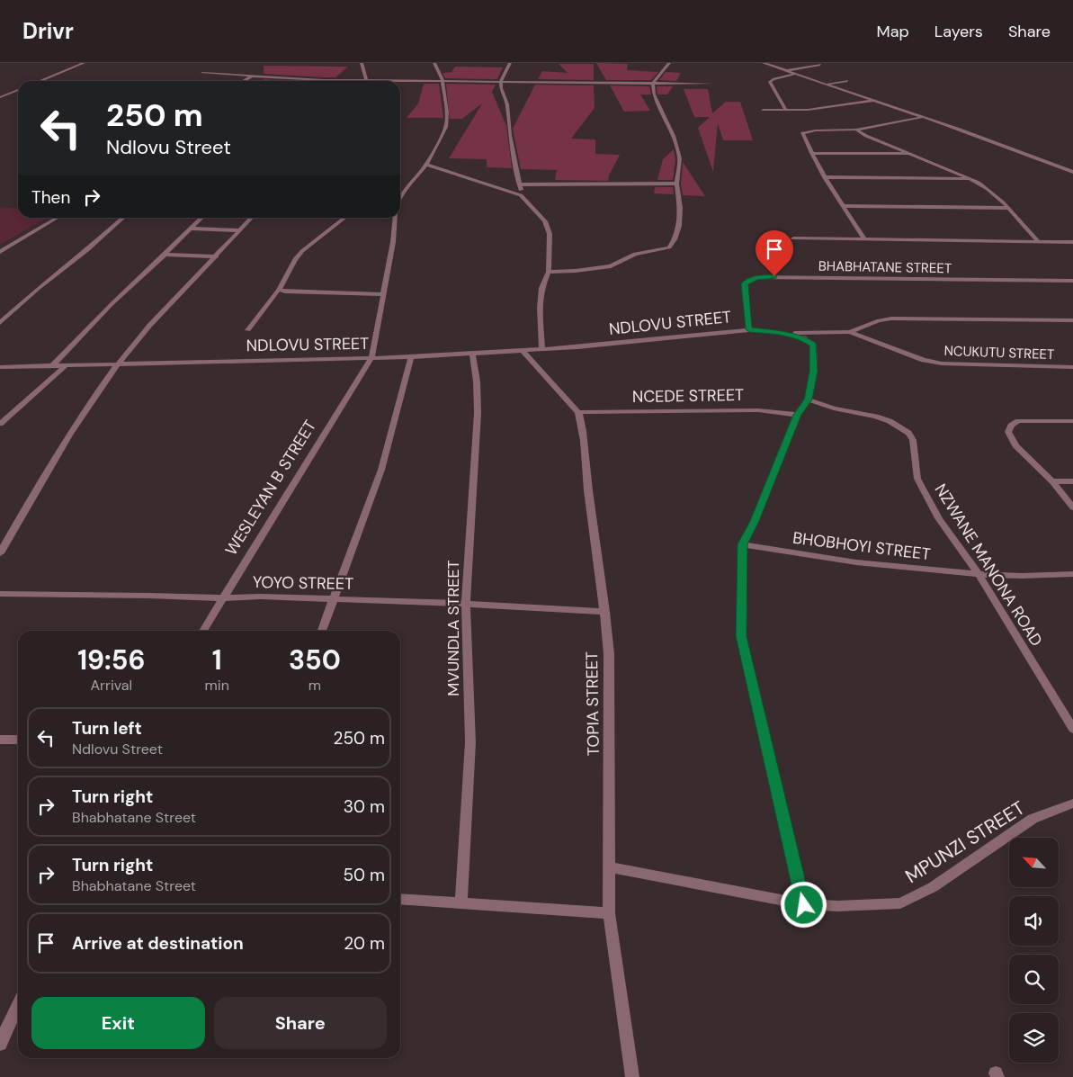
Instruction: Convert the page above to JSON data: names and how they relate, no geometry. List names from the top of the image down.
{
  "streets": {
    "street": [
      "BHABHATANE STREET",
      "NDLOVU STREET",
      "NCUKUTU STREET",
      "NCEDE STREET",
      "WESLEYAN B STREET",
      "BHOBHOYI STREET",
      "NZWANE MANONA ROAD",
      "YOYO STREET",
      "MVUNDLA STREET",
      "TOPIA STREET",
      "MPUNZI STREET"
    ]
  },
  "crossings": [
    ["BHABHATANE STREET", "NDLOVU STREET"],
    ["NDLOVU STREET", "NCUKUTU STREET"],
    ["NDLOVU STREET", "NCEDE STREET"],
    ["NDLOVU STREET", "WESLEYAN B STREET"],
    ["NDLOVU STREET", "BHOBHOYI STREET"],
    ["NDLOVU STREET", "NZWANE MANONA ROAD"],
    ["NDLOVU STREET", "MVUNDLA STREET"],
    ["NDLOVU STREET", "MPUNZI STREET"],
    ["NCEDE STREET", "TOPIA STREET"],
    ["WESLEYAN B STREET", "YOYO STREET"],
    ["BHOBHOYI STREET", "NZWANE MANONA ROAD"],
    ["YOYO STREET", "MVUNDLA STREET"],
    ["YOYO STREET", "TOPIA STREET"],
    ["TOPIA STREET", "MPUNZI STREET"]
  ],
  "north": "top left",
  "page": {
    "header": "Drivr",
    "nav": ["Map", "Layers", "Share"],
    "turn": ["250 m", "Ndlovu Street"],
    "then": "Then",
    "eta": [
      "19:56",
      "Arrival",
      "1",
      "min",
      "350",
      "m"
    ],
    "list": [
      {
        "name": "Turn left",
        "note": "Ndlovu Street",
        "value": "250 m"
      },
      {
        "name": "Turn right",
        "note": "Bhabhatane Street",
        "value": "30 m"
      },
      {
        "name": "Turn right",
        "note": "Bhabhatane Street",
        "value": "50 m"
      },
      {
        "name": "Arrive at destination",
        "value": "20 m"
      }
    ],
    "buttons": ["Exit", "Share"]
  }
}
